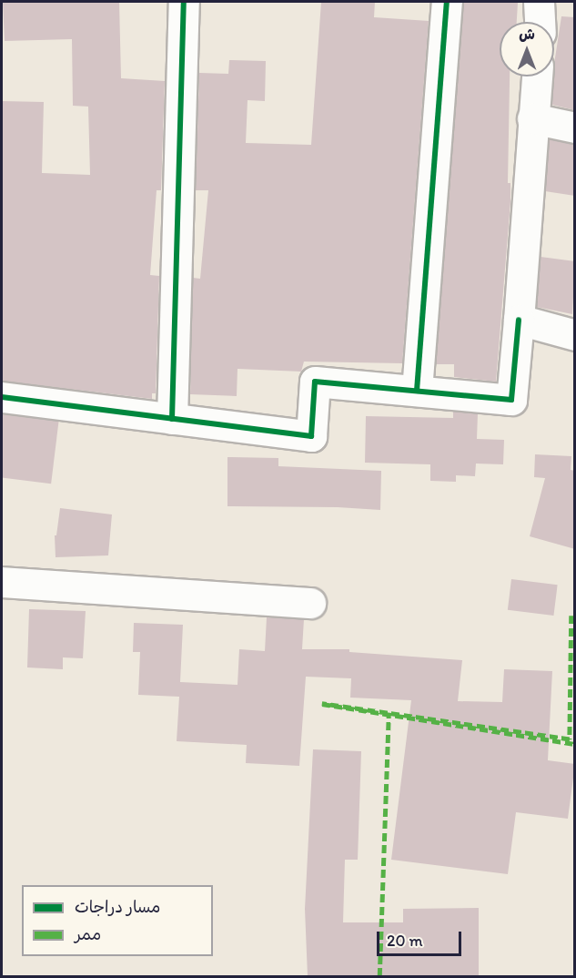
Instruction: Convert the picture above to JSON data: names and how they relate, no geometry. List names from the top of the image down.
{
  "legend": ["مسار دراجات", "ممر"],
  "scale_bar": "20 m",
  "north": "top"
}
